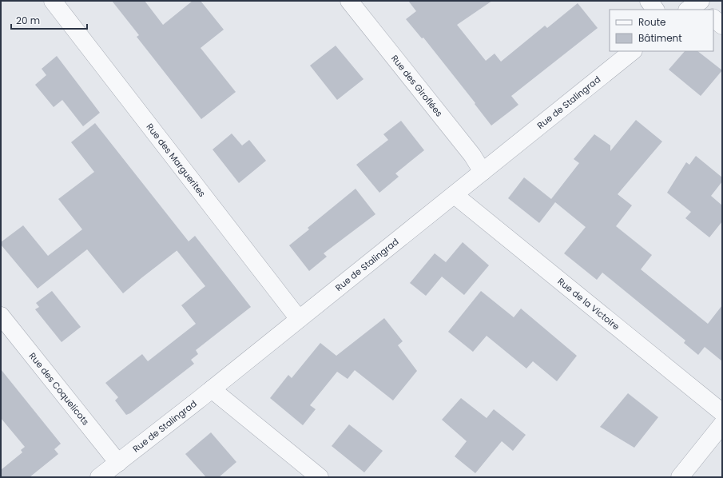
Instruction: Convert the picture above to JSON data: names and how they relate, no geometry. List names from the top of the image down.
{
  "streets": {
    "street": [
      "Rue des Giroflées",
      "Rue de Stalingrad",
      "Rue des Marguerites",
      "Rue de la Victoire",
      "Rue des Coquelicots"
    ]
  },
  "crossings": [
    ["Rue des Giroflées", "Rue de Stalingrad"],
    ["Rue de Stalingrad", "Rue des Marguerites"],
    ["Rue de Stalingrad", "Rue de la Victoire"],
    ["Rue de Stalingrad", "Rue des Coquelicots"]
  ],
  "legend": ["Route", "Bâtiment"],
  "scale_bar": "20 m"
}
